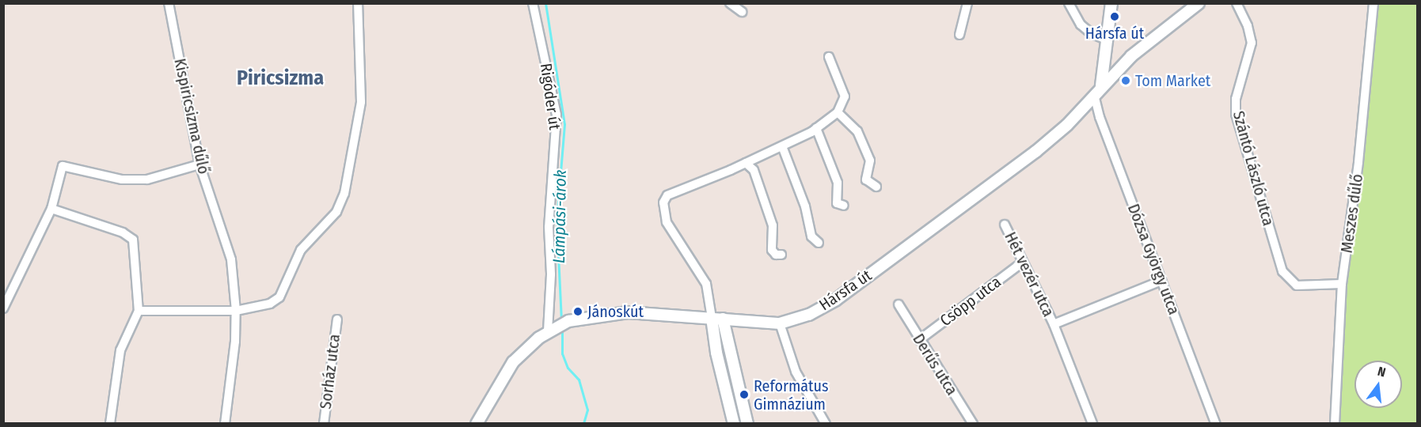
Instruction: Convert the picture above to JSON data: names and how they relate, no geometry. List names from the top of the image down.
{
  "streets": {
    "street": [
      "Rigóder út",
      "Kispiricsizma dűlő",
      "Szántó László utca",
      "Meszes dűlő",
      "Dózsa György utca",
      "Hét vezér utca",
      "Hársfa út",
      "Csöpp utca",
      "Derűs utca",
      "Sorház utca"
    ]
  },
  "crossings": [
    ["Rigóder út", "Hársfa út"],
    ["Szántó László utca", "Meszes dűlő"],
    ["Dózsa György utca", "Hét vezér utca"],
    ["Dózsa György utca", "Hársfa út"],
    ["Hét vezér utca", "Csöpp utca"],
    ["Csöpp utca", "Derűs utca"]
  ],
  "districts": ["Piricsizma"],
  "water": ["Lámpási-árok"],
  "places": [
    "Hársfa út",
    "Tom Market",
    "Jánoskút",
    "Református Gimnázium"
  ],
  "north": "top"
}
